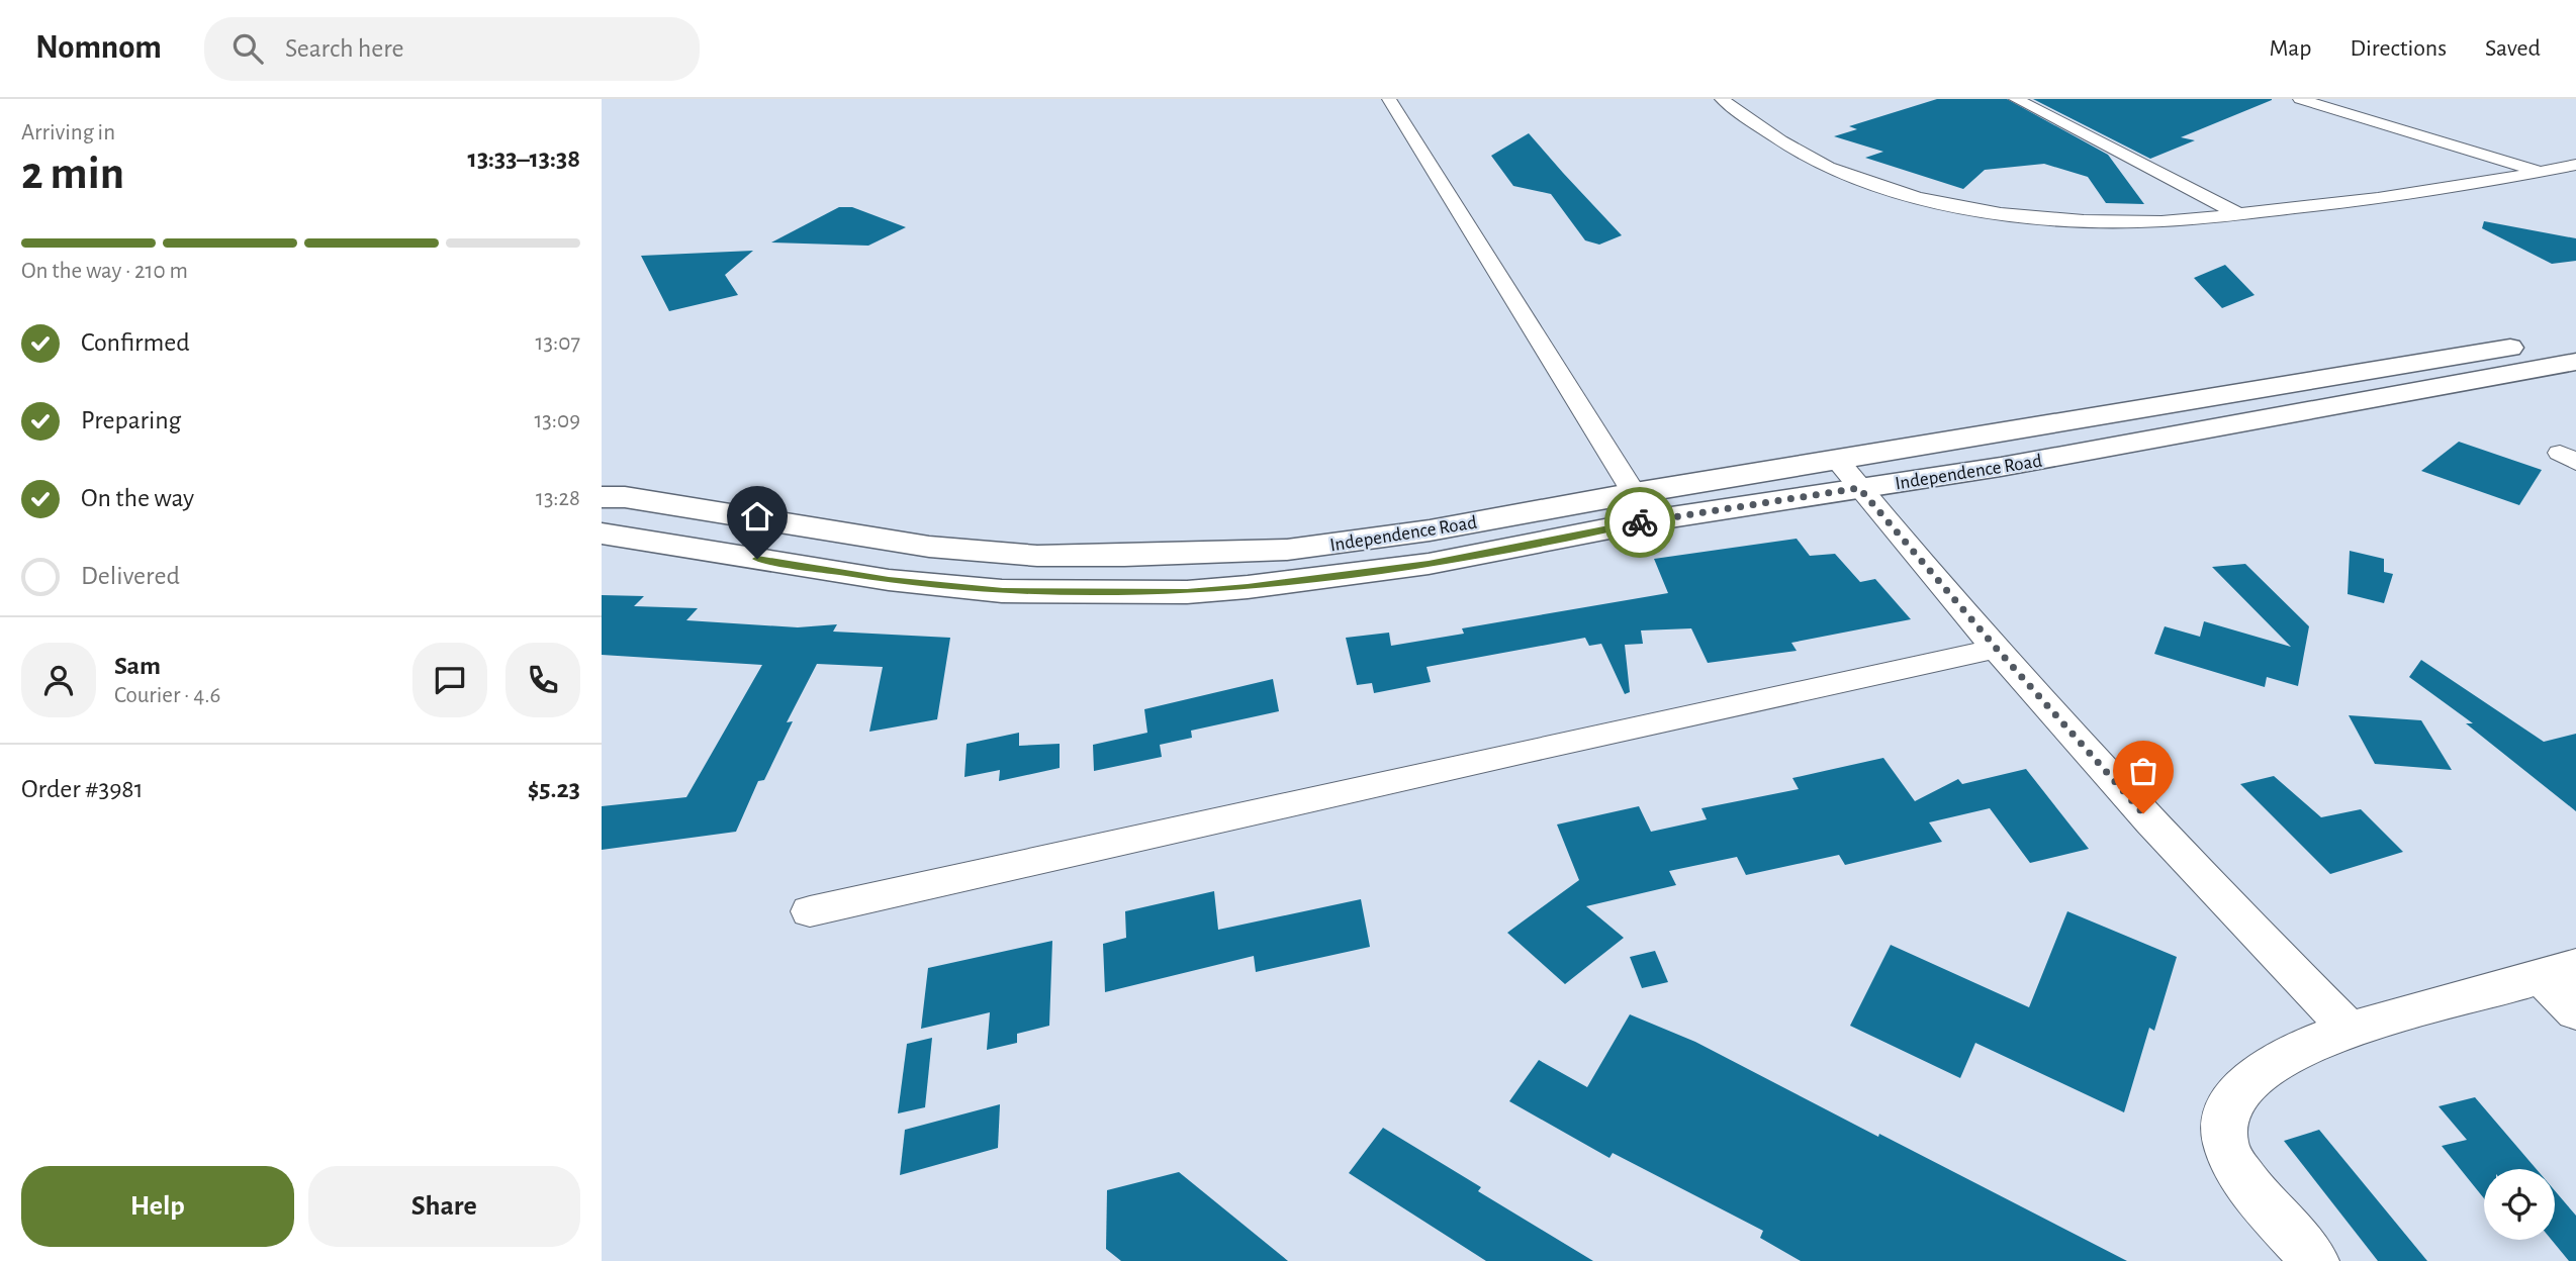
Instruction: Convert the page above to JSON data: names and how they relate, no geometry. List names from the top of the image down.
{
  "streets": {
    "main road": ["Independence Road"]
  },
  "page": {
    "header": "Nomnom",
    "search": "Search here",
    "nav": ["Map", "Directions", "Saved"],
    "heading": ["2 min", "Arriving in", "13:33–13:38"],
    "panel": [
      "Sam",
      "Courier · 4.6",
      "Order #3981",
      "$5.23"
    ],
    "bar": "On the way · 210 m",
    "list": [
      ["Confirmed", "13:07"],
      ["Preparing", "13:09"],
      ["On the way", "13:28"],
      "Delivered"
    ],
    "buttons": ["Help", "Share"]
  }
}
